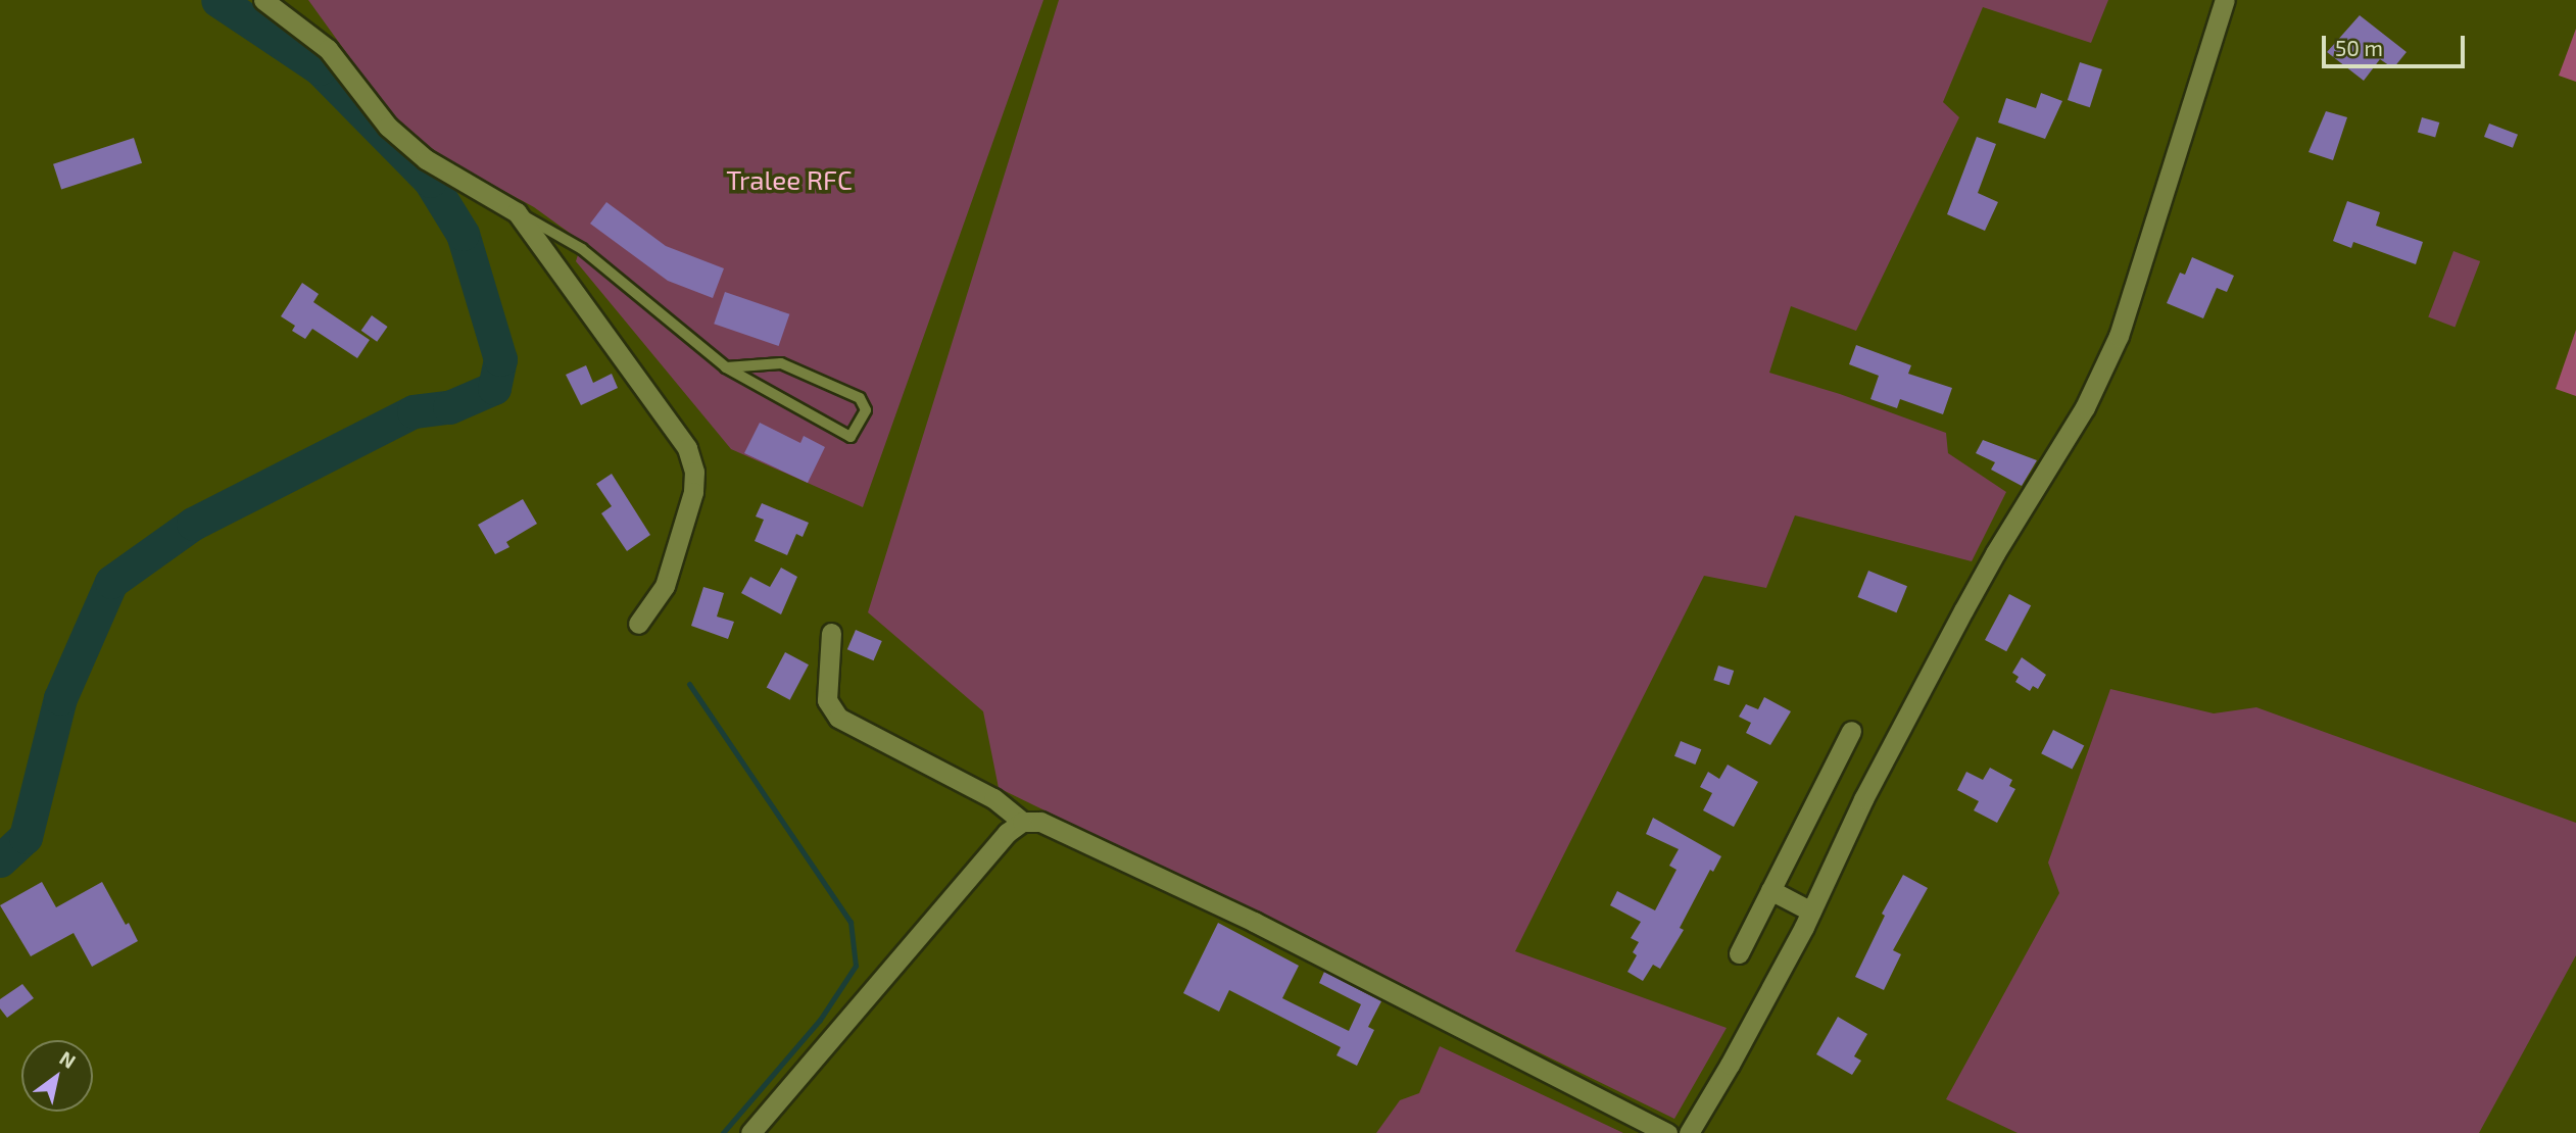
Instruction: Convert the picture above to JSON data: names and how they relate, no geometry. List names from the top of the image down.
{
  "parks": ["Tralee RFC"],
  "scale_bar": "50 m",
  "north": "top right"
}
